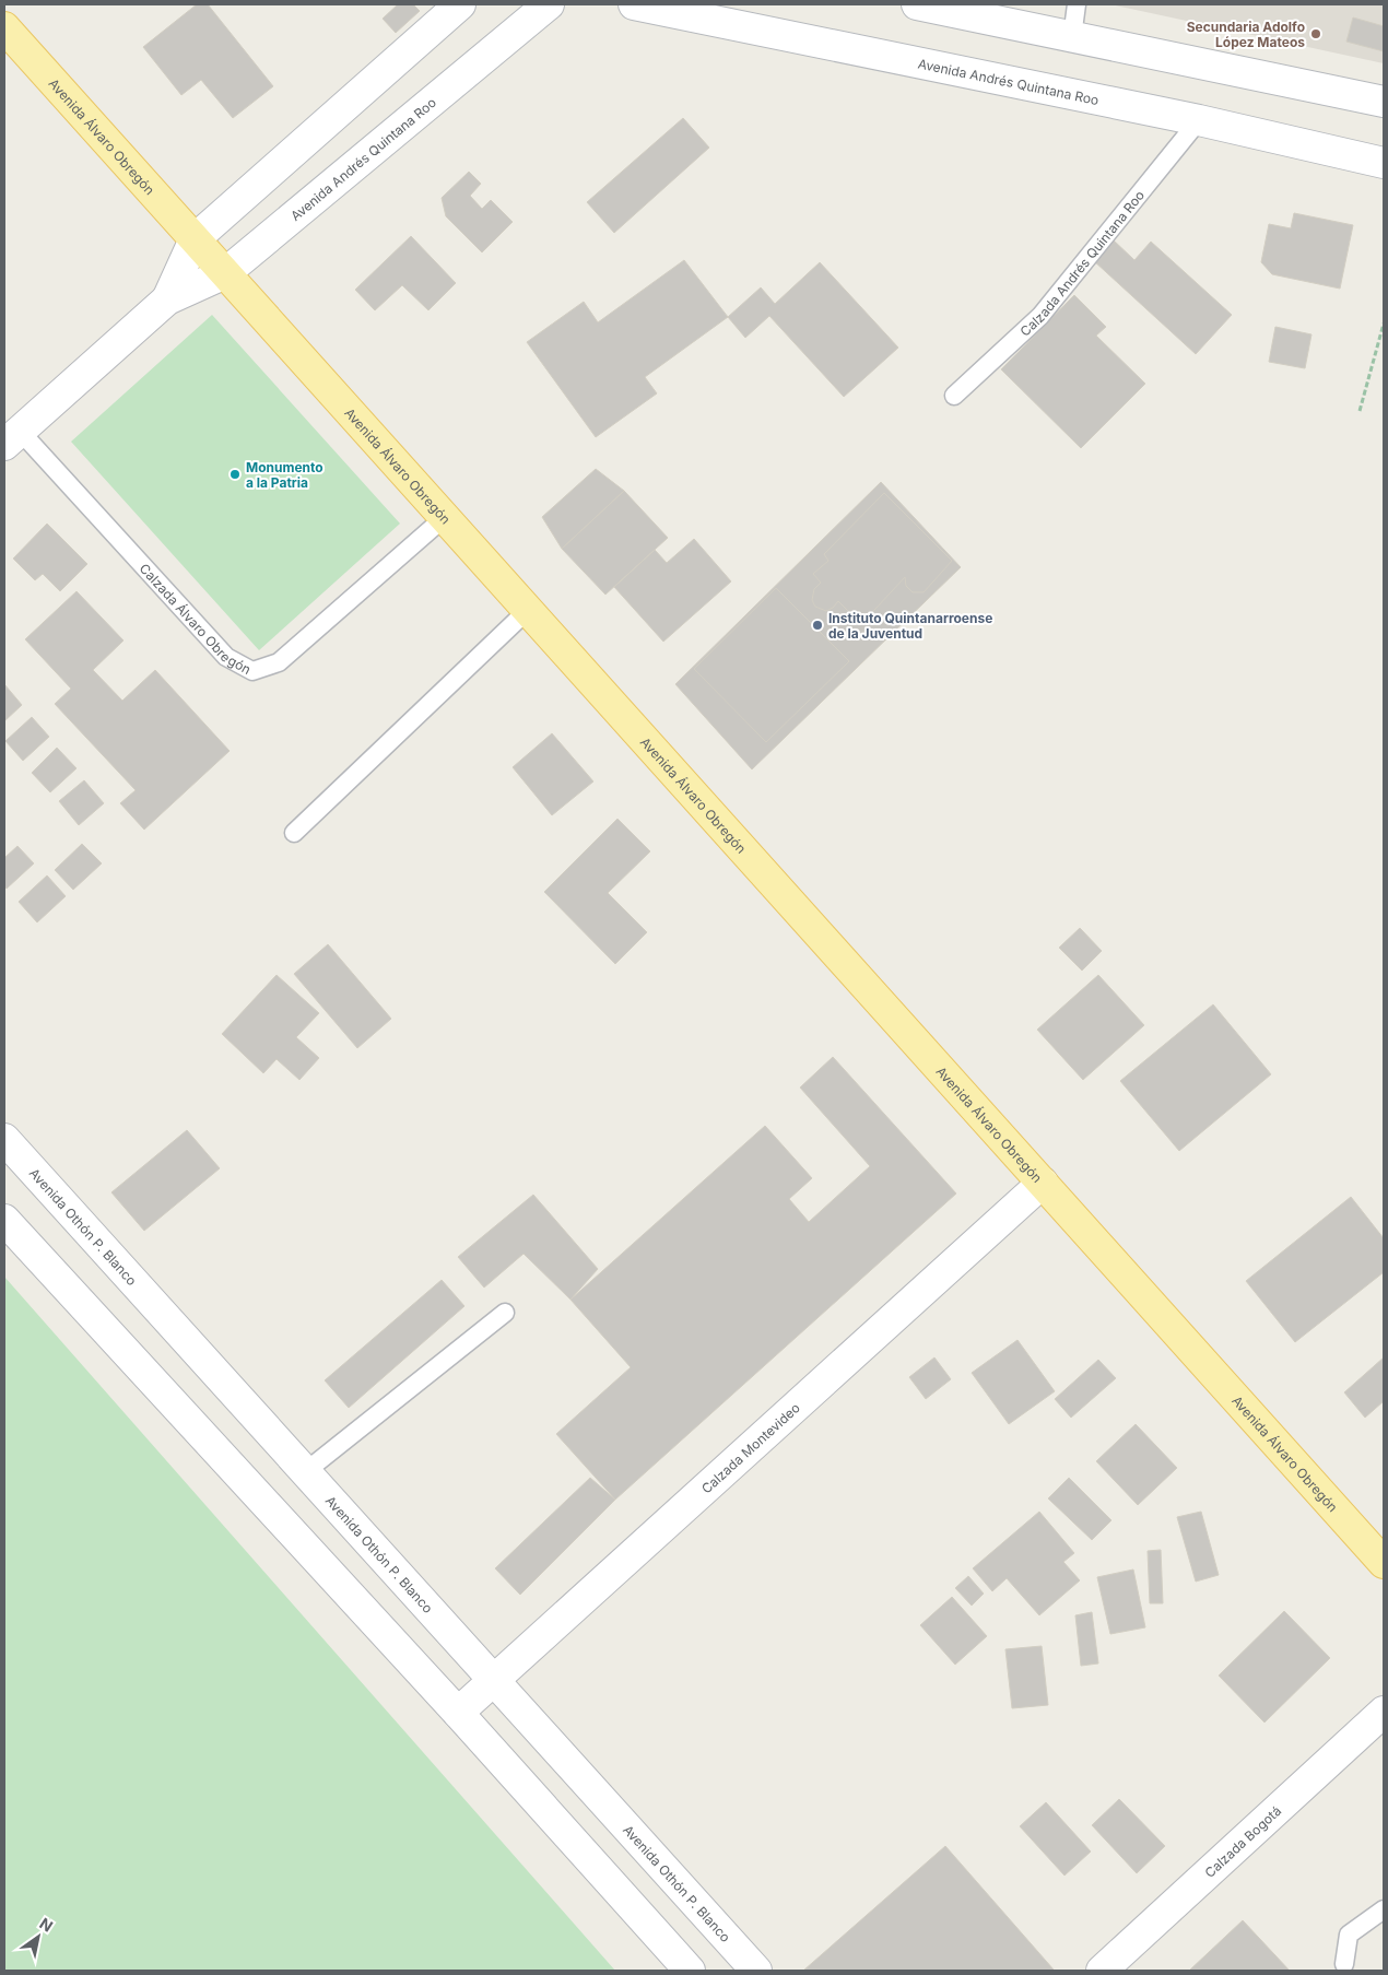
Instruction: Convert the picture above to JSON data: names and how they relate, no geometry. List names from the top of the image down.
{
  "streets": {
    "main road": ["Avenida Álvaro Obregón"],
    "street": [
      "Avenida Andrés Quintana Roo",
      "Avenida Othón P. Blanco",
      "Calzada Montevideo",
      "Calzada Bogotá"
    ],
    "lane": ["Calzada Andrés Quintana Roo", "Calzada Álvaro Obregón"]
  },
  "crossings": [
    ["Avenida Andrés Quintana Roo", "Avenida Álvaro Obregón"],
    ["Avenida Andrés Quintana Roo", "Calzada Andrés Quintana Roo"],
    ["Avenida Andrés Quintana Roo", "Calzada Álvaro Obregón"],
    ["Avenida Álvaro Obregón", "Calzada Álvaro Obregón"],
    ["Avenida Álvaro Obregón", "Calzada Montevideo"],
    ["Avenida Othón P. Blanco", "Calzada Montevideo"]
  ],
  "places": ["Secundaria Adolfo López Mateos", "Monumento a la Patria", "Instituto Quintanarroense de la Juventud"],
  "north": "top right"
}
